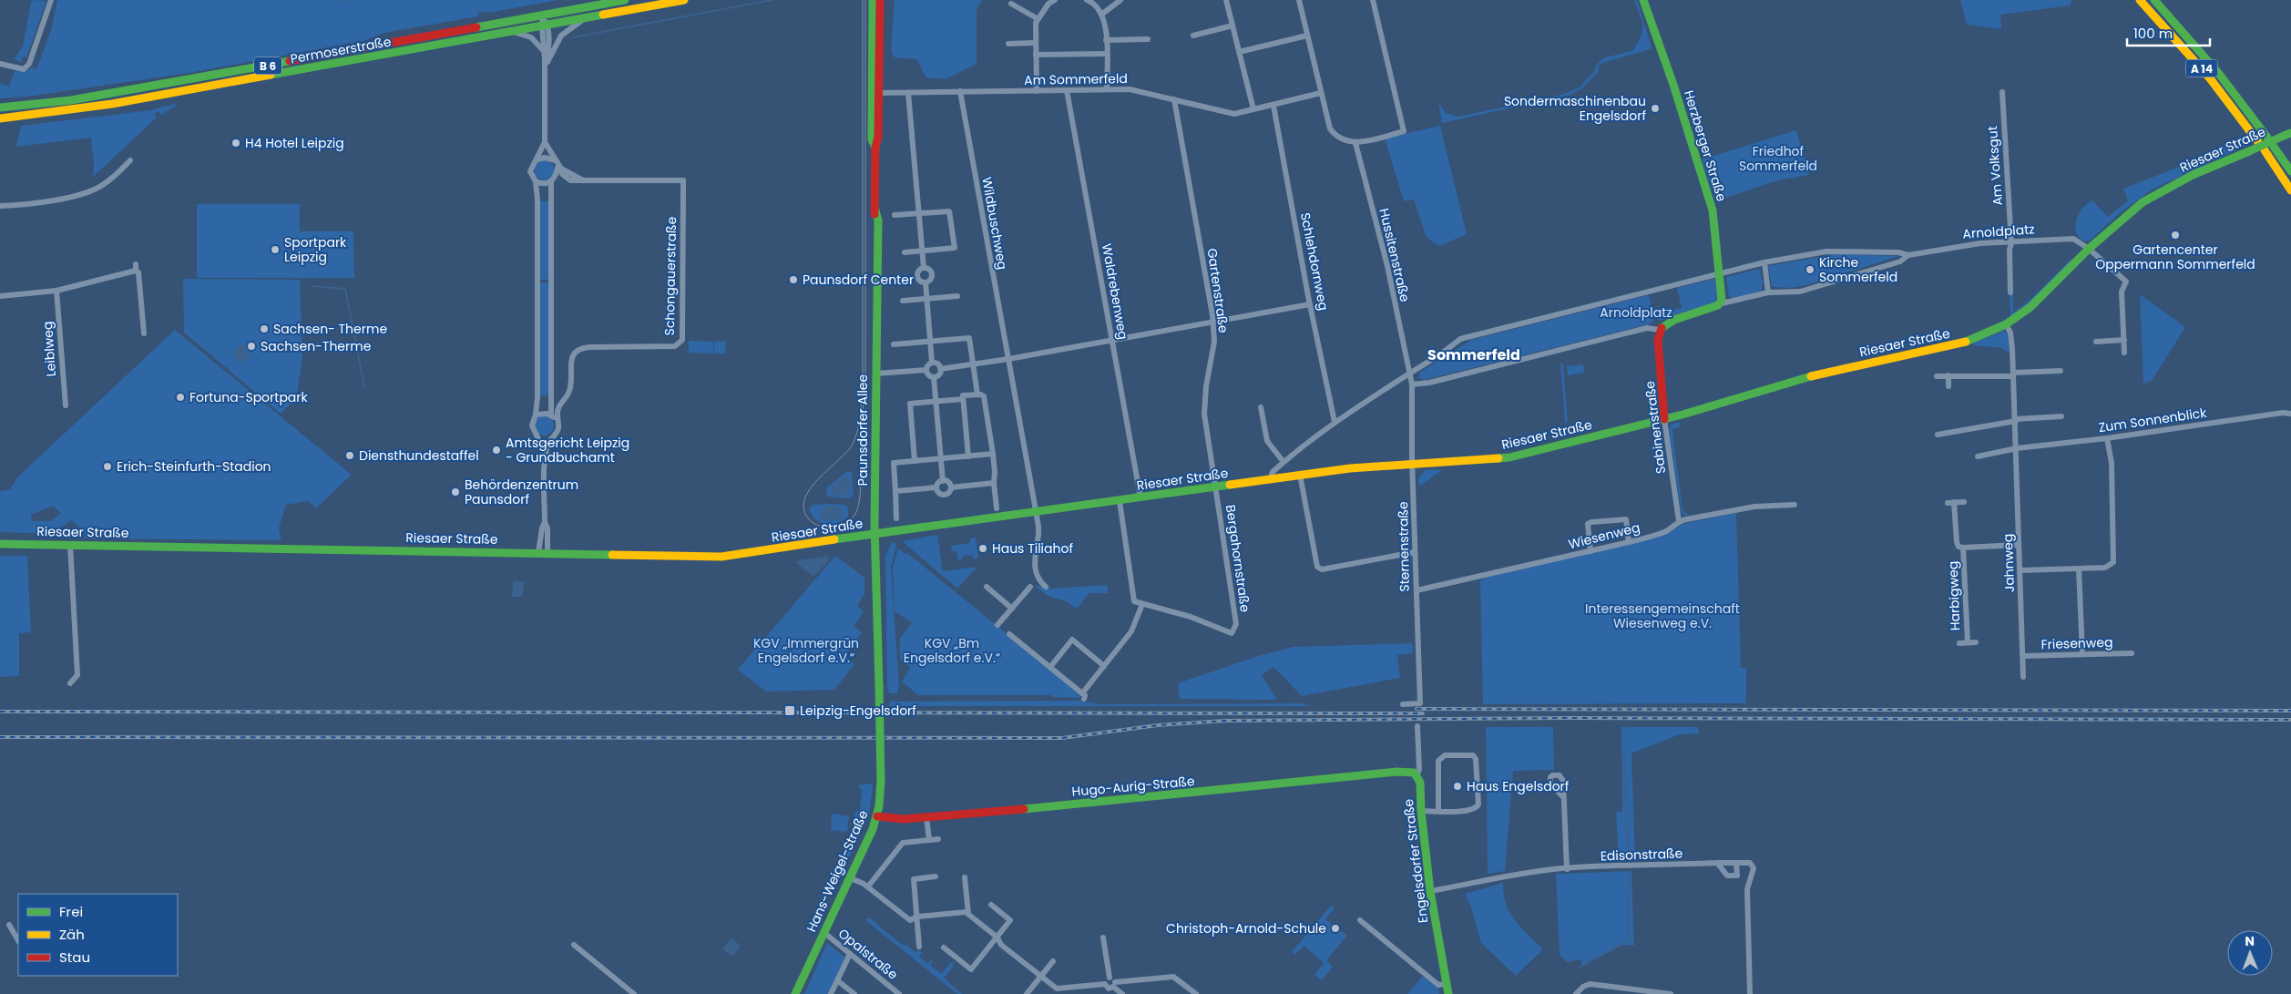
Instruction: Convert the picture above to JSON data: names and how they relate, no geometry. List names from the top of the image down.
{
  "streets": {
    "main road": [
      "Permoserstraße",
      "B 6",
      "A 14",
      "Herzberger Straße",
      "Riesaer Straße",
      "Arnoldplatz",
      "Sabinenstraße",
      "Paunsdorfer Allee",
      "Hugo-Aurig-Straße",
      "Engelsdorfer Straße",
      "Hans-Weigel-Straße"
    ],
    "street": [
      "Am Sommerfeld",
      "Am Volksgut",
      "Wildbuschweg",
      "Hussitenstraße",
      "Schlehdornweg",
      "Schongauerstraße",
      "Gartenstraße",
      "Waldrebenweg",
      "Leiblweg",
      "Zum Sonnenblick",
      "Wiesenweg",
      "Sternenstraße",
      "Bergahornstraße",
      "Jahnweg",
      "Harbigweg",
      "Friesenweg",
      "Edisonstraße",
      "Opalstraße"
    ]
  },
  "crossings": [
    ["Am Sommerfeld", "Wildbuschweg"],
    ["Am Sommerfeld", "Schlehdornweg"],
    ["Am Sommerfeld", "Gartenstraße"],
    ["Am Sommerfeld", "Waldrebenweg"],
    ["Am Sommerfeld", "Paunsdorfer Allee"],
    ["Herzberger Straße", "Arnoldplatz"],
    ["Riesaer Straße", "Wildbuschweg"],
    ["Riesaer Straße", "Arnoldplatz"],
    ["Riesaer Straße", "Schongauerstraße"],
    ["Riesaer Straße", "Gartenstraße"],
    ["Riesaer Straße", "Waldrebenweg"],
    ["Riesaer Straße", "Sabinenstraße"],
    ["Riesaer Straße", "Paunsdorfer Allee"],
    ["Riesaer Straße", "Sternenstraße"],
    ["Riesaer Straße", "Bergahornstraße"],
    ["Riesaer Straße", "Jahnweg"],
    ["Riesaer Straße", "Hans-Weigel-Straße"],
    ["Am Volksgut", "Arnoldplatz"],
    ["Arnoldplatz", "Hussitenstraße"],
    ["Arnoldplatz", "Schlehdornweg"],
    ["Arnoldplatz", "Sabinenstraße"],
    ["Arnoldplatz", "Sternenstraße"],
    ["Hussitenstraße", "Sternenstraße"],
    ["Gartenstraße", "Bergahornstraße"],
    ["Zum Sonnenblick", "Jahnweg"],
    ["Sabinenstraße", "Wiesenweg"],
    ["Paunsdorfer Allee", "Hans-Weigel-Straße"],
    ["Wiesenweg", "Sternenstraße"],
    ["Jahnweg", "Harbigweg"],
    ["Jahnweg", "Friesenweg"],
    ["Hugo-Aurig-Straße", "Engelsdorfer Straße"],
    ["Hugo-Aurig-Straße", "Hans-Weigel-Straße"],
    ["Edisonstraße", "Engelsdorfer Straße"],
    ["Hans-Weigel-Straße", "Opalstraße"]
  ],
  "districts": ["Sommerfeld"],
  "parks": [
    "Friedhof Sommerfeld",
    "Arnoldplatz",
    "Interessengemeinschaft Wiesenweg e.V.",
    "KGV „Immergrün Engelsdorf e.V.“",
    "KGV „Bm Engelsdorf e.V.“"
  ],
  "places": {
    "other": [
      "Sondermaschinenbau Engelsdorf",
      "H4 Hotel Leipzig",
      "Gartencenter Oppermann Sommerfeld",
      "Sportpark Leipzig",
      "Kirche Sommerfeld",
      "Paunsdorf Center",
      "Sachsen- Therme",
      "Sachsen-Therme",
      "Fortuna-Sportpark",
      "Amtsgericht Leipzig - Grundbuchamt",
      "Diensthundestaffel",
      "Erich-Steinfurth-Stadion",
      "Behördenzentrum Paunsdorf",
      "Haus Tiliahof",
      "Haus Engelsdorf",
      "Christoph-Arnold-Schule"
    ],
    "transit": ["Leipzig-Engelsdorf"]
  },
  "legend": ["Frei", "Zäh", "Stau"],
  "scale_bar": "100 m",
  "north": "top"
}
